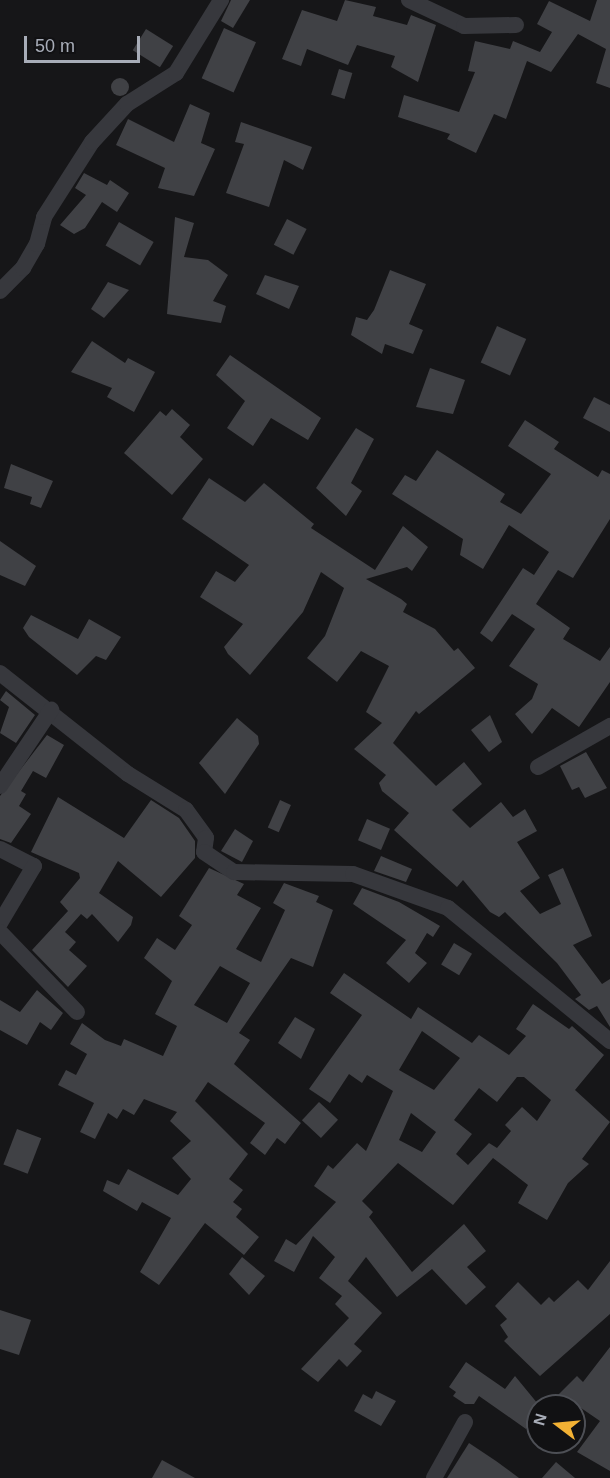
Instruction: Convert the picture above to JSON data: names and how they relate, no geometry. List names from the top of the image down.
{
  "scale_bar": "50 m",
  "north": "left"
}
